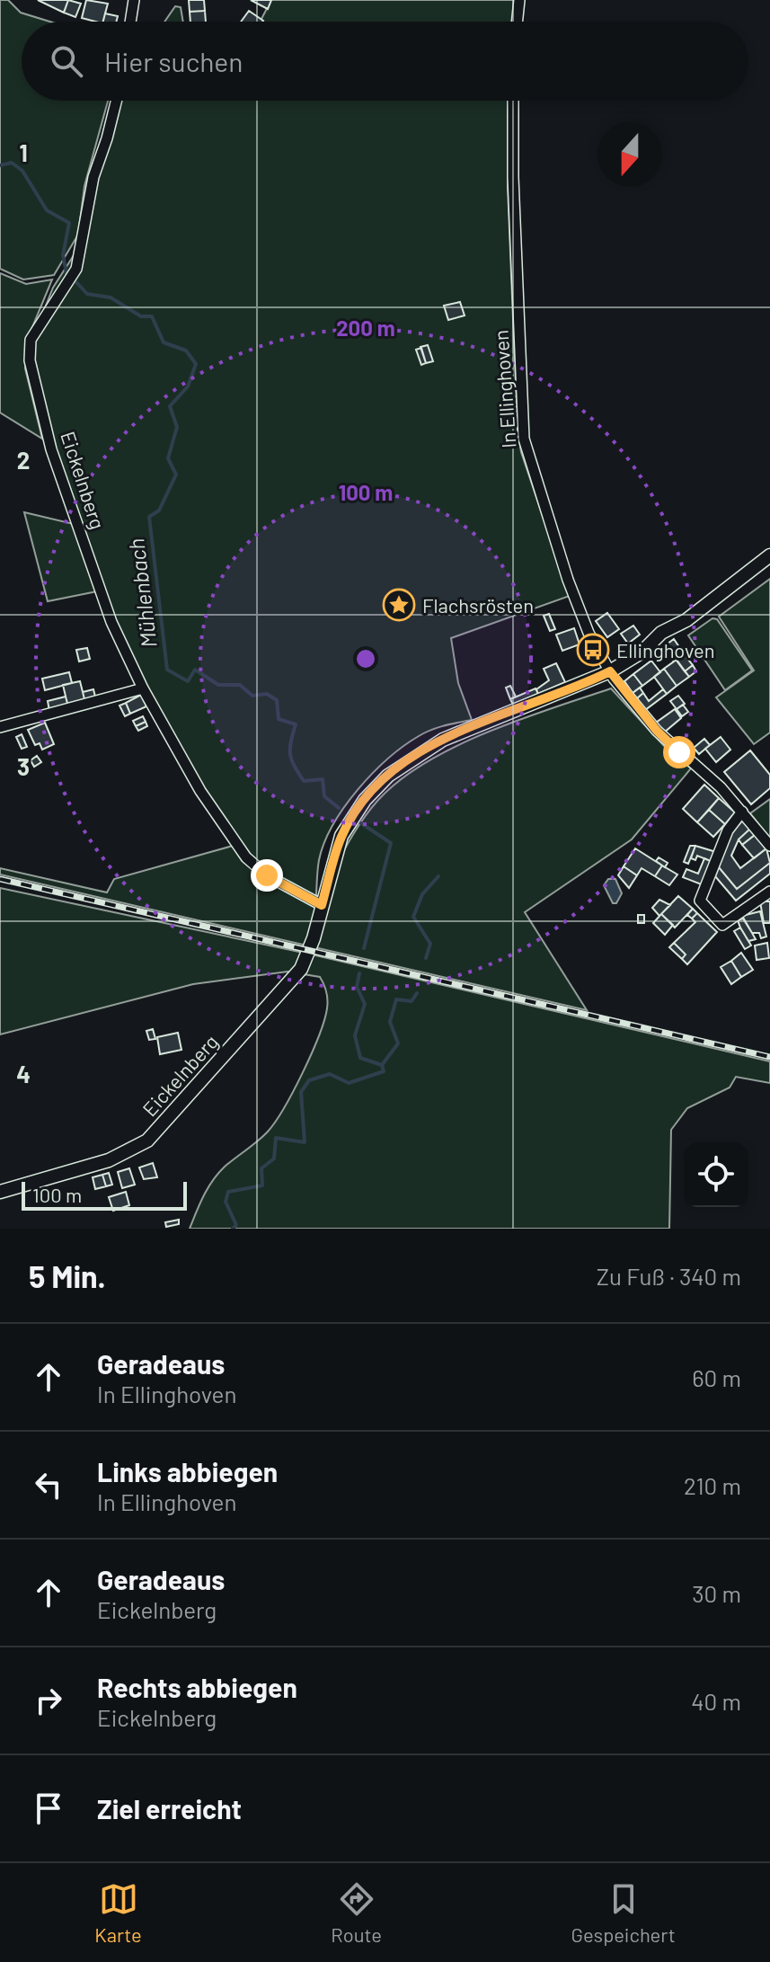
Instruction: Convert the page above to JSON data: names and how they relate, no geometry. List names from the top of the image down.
{
  "streets": {
    "street": ["In Ellinghoven", "Eickelnberg"]
  },
  "crossings": [
    ["In Ellinghoven", "Eickelnberg"]
  ],
  "water": ["Mühlenbach"],
  "places": {
    "place": ["Flachsrösten"],
    "bus stop": ["Ellinghoven"]
  },
  "scale_bar": "100 m",
  "north": "bottom",
  "page": {
    "search": "Hier suchen",
    "scale": "100 m",
    "heading": ["5 Min.", "Zu Fuß · 340 m"],
    "list": [
      ["Geradeaus", "In Ellinghoven", "60 m"],
      ["Links abbiegen", "In Ellinghoven", "210 m"],
      ["Geradeaus", "Eickelnberg", "30 m"],
      ["Rechts abbiegen", "Eickelnberg", "40 m"],
      "Ziel erreicht"
    ],
    "nav": ["Karte", "Route", "Gespeichert"]
  },
  "grid": {
    "rows": [
      "1",
      "2",
      "3",
      "4"
    ]
  },
  "rings": ["200 m", "100 m"]
}
